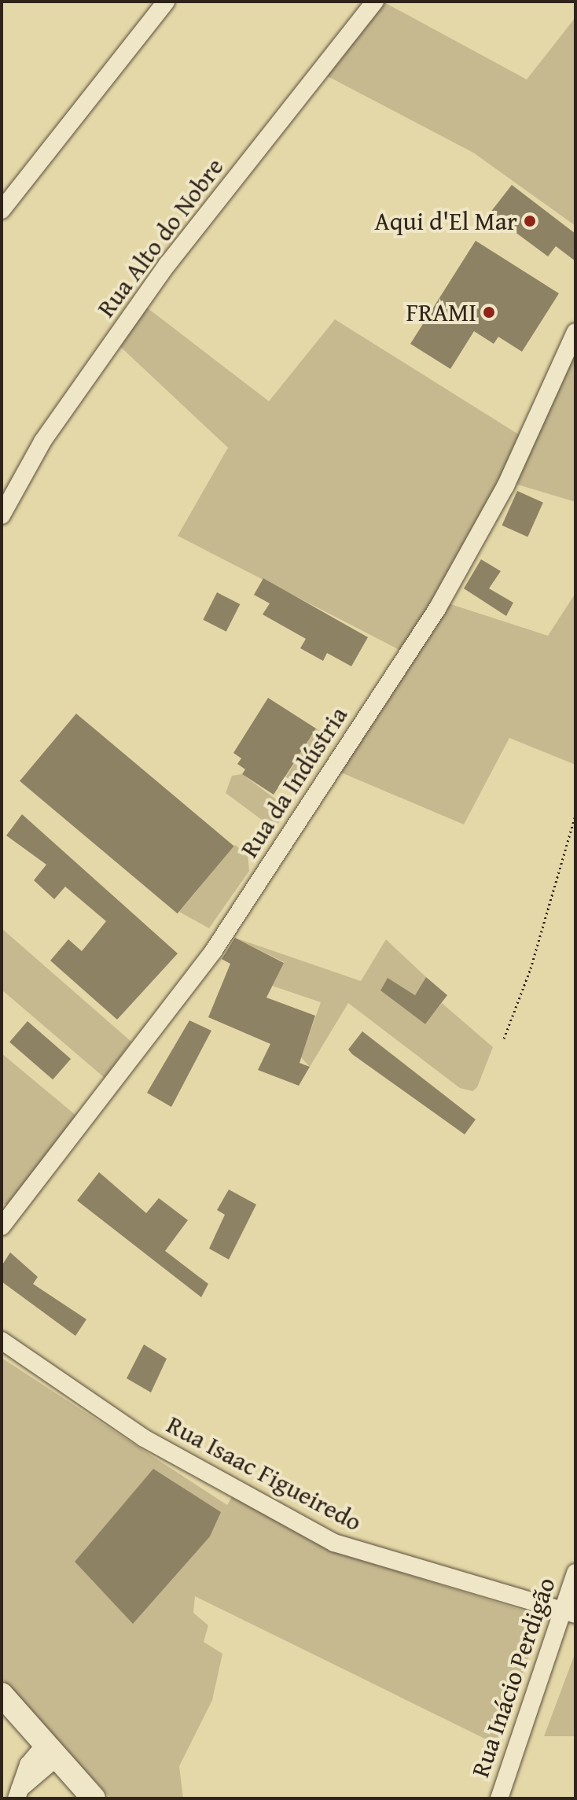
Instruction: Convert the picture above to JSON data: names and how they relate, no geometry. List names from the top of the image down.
{
  "streets": {
    "street": [
      "Rua Alto do Nobre",
      "Rua da Indústria",
      "Rua Isaac Figueiredo",
      "Rua Inácio Perdigão"
    ]
  },
  "crossings": [
    ["Rua Isaac Figueiredo", "Rua Inácio Perdigão"]
  ],
  "places": ["Aqui d'El Mar", "FRAMI"]
}
